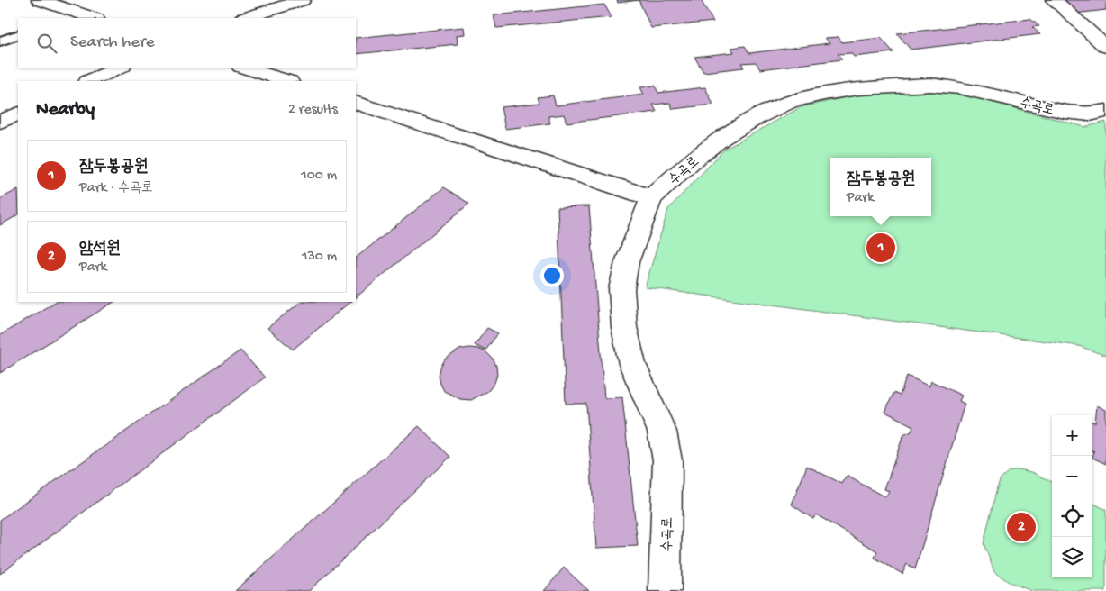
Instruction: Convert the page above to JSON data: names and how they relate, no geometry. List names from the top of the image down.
{
  "streets": {
    "street": ["수곡로"]
  },
  "page": {
    "search": "Search here",
    "heading": ["Nearby", "2 results"],
    "list": [
      {
        "mark": "1",
        "name": "잠두봉공원",
        "note": "Park · 수곡로",
        "value": "100 m"
      },
      {
        "mark": "2",
        "name": "암석원",
        "note": "Park",
        "value": "130 m"
      }
    ],
    "popup": ["잠두봉공원", "Park"],
    "pins": ["1", "2"],
    "map_buttons": ["+", "−"]
  }
}
